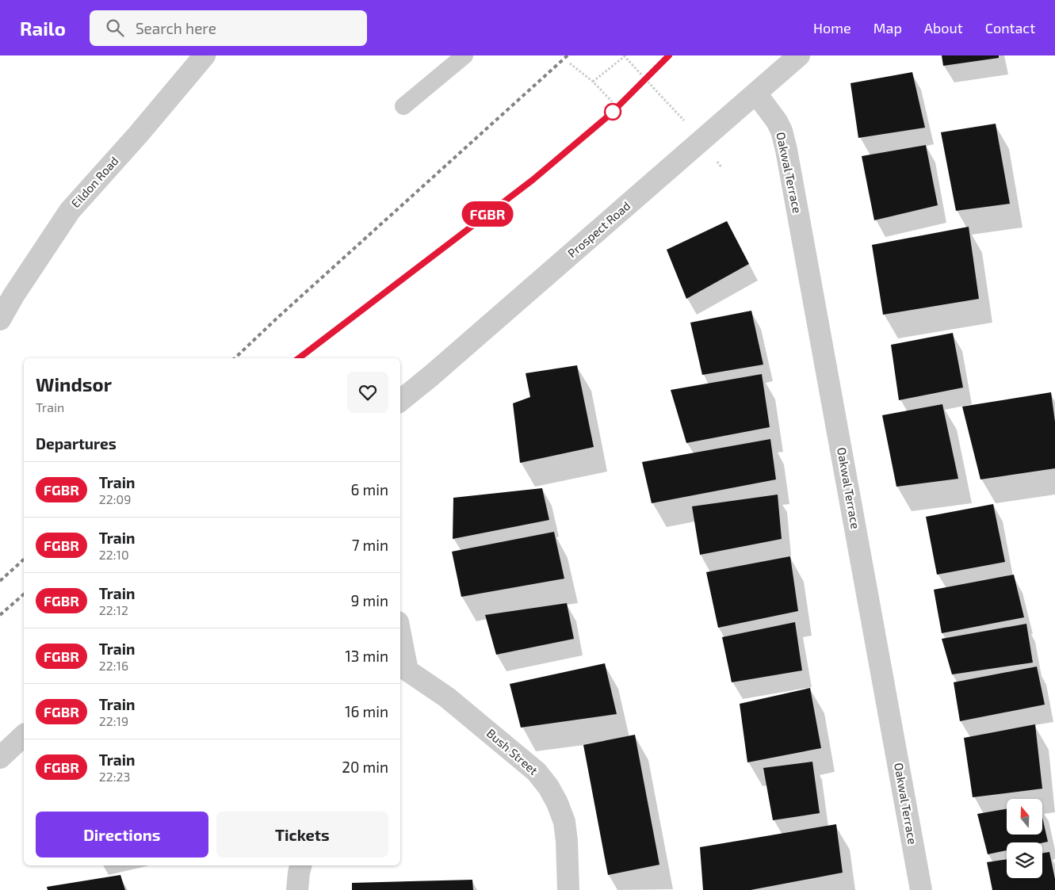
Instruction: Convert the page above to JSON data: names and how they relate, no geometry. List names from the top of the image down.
{
  "streets": {
    "street": [
      "Oakwal Terrace",
      "Eildon Road",
      "Prospect Road",
      "Bush Street"
    ]
  },
  "crossings": [
    ["Oakwal Terrace", "Prospect Road"]
  ],
  "north": "top",
  "page": {
    "header": "Railo",
    "search": "Search here",
    "nav": [
      "Home",
      "Map",
      "About",
      "Contact"
    ],
    "on_map": "FGBR",
    "heading": [
      ["Windsor", "Train"],
      "Departures"
    ],
    "list": [
      {
        "mark": "FGBR",
        "name": "Train",
        "note": "22:09",
        "value": "6 min"
      },
      {
        "mark": "FGBR",
        "name": "Train",
        "note": "22:10",
        "value": "7 min"
      },
      {
        "mark": "FGBR",
        "name": "Train",
        "note": "22:12",
        "value": "9 min"
      },
      {
        "mark": "FGBR",
        "name": "Train",
        "note": "22:16",
        "value": "13 min"
      },
      {
        "mark": "FGBR",
        "name": "Train",
        "note": "22:19",
        "value": "16 min"
      },
      {
        "mark": "FGBR",
        "name": "Train",
        "note": "22:23",
        "value": "20 min"
      }
    ],
    "buttons": ["Directions", "Tickets"]
  }
}
